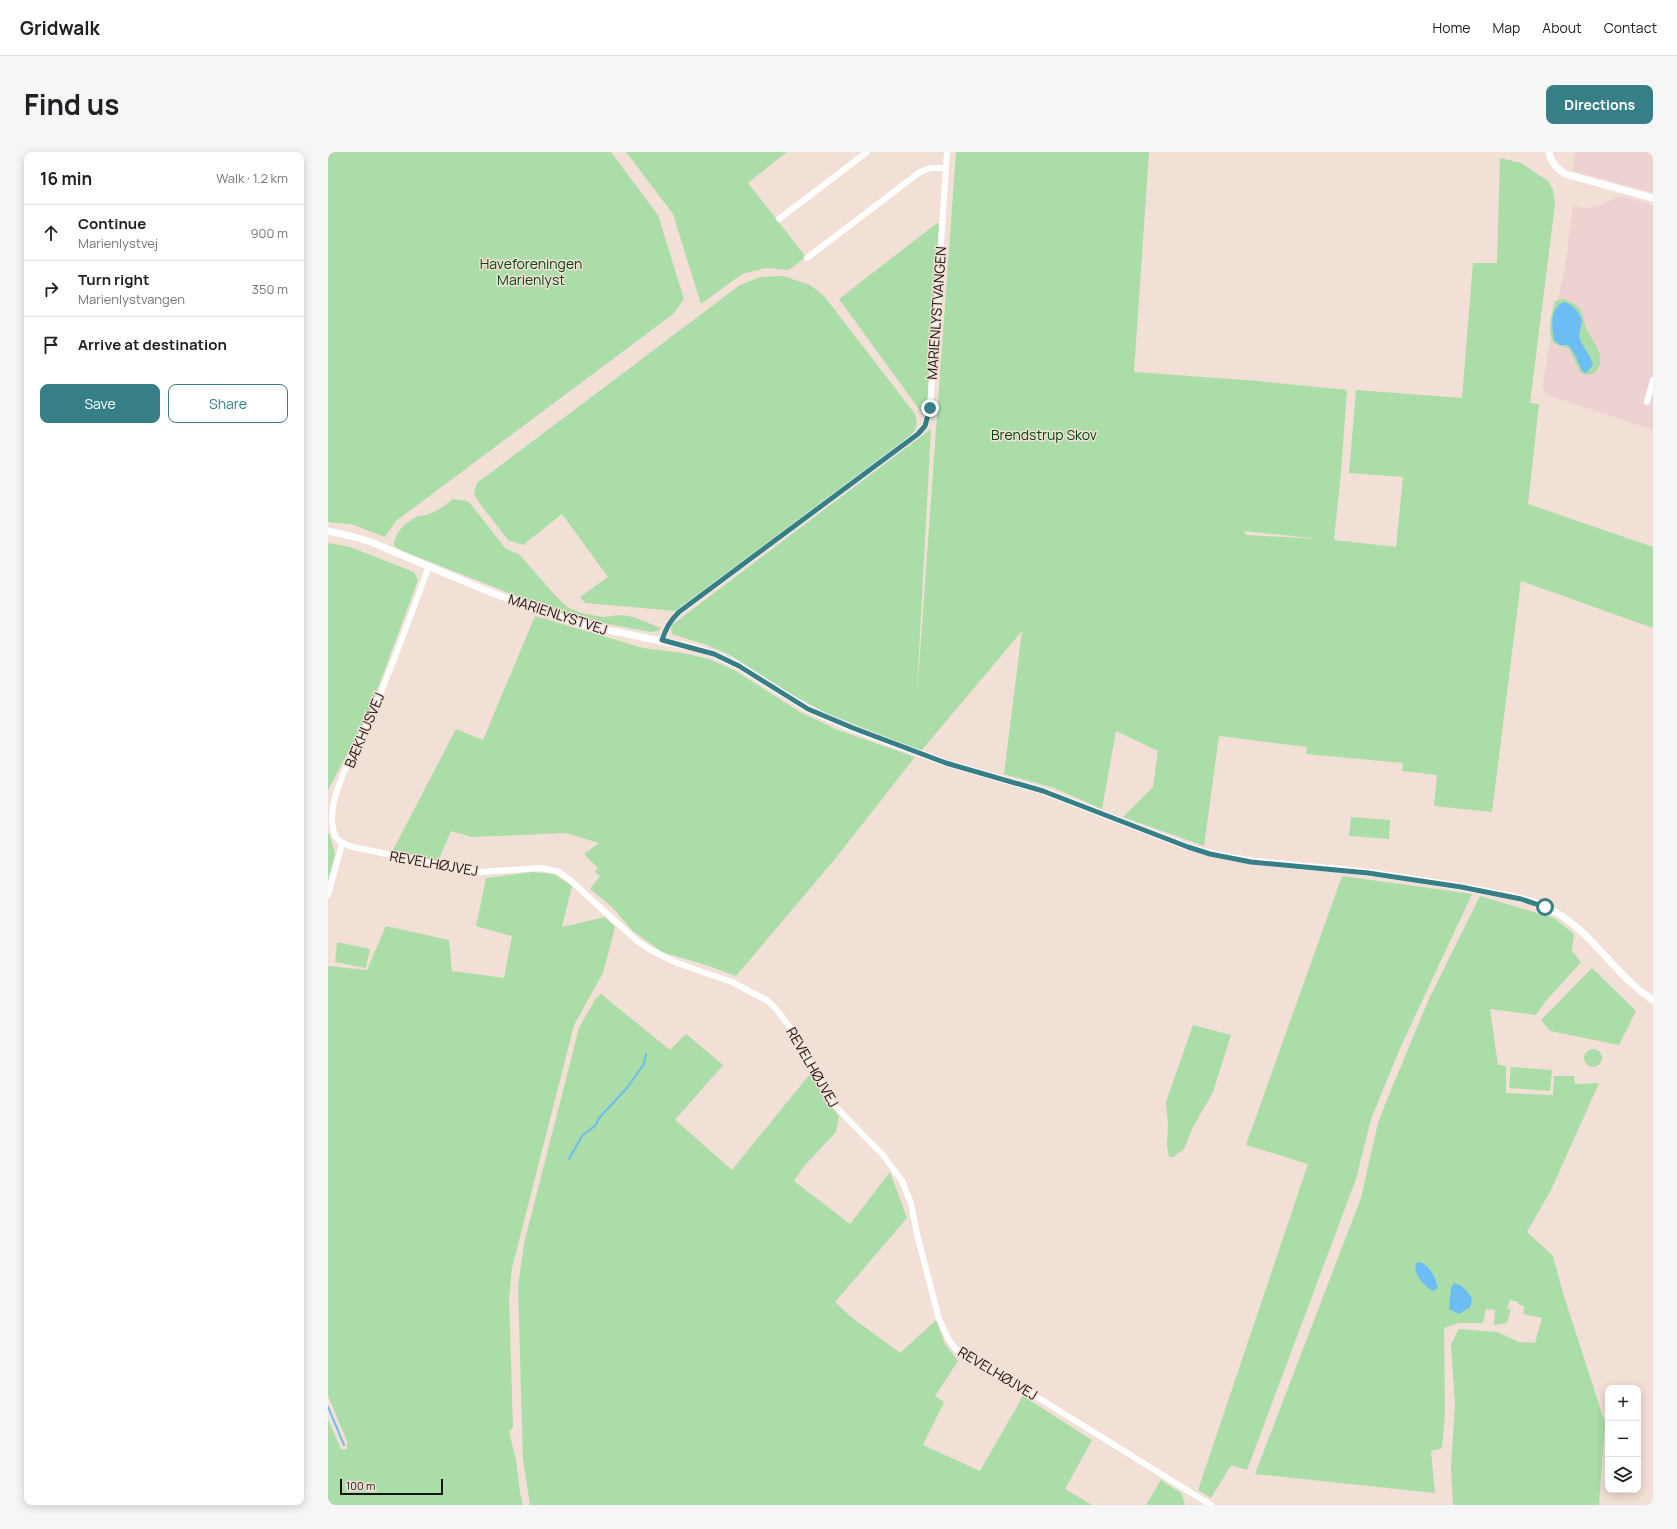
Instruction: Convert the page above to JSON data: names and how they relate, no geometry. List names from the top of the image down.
{
  "streets": {
    "street": [
      "MARIENLYSTVANGEN",
      "MARIENLYSTVEJ",
      "BÆKHUSVEJ",
      "REVELHØJVEJ"
    ]
  },
  "crossings": [
    ["MARIENLYSTVANGEN", "MARIENLYSTVEJ"],
    ["MARIENLYSTVEJ", "BÆKHUSVEJ"],
    ["BÆKHUSVEJ", "REVELHØJVEJ"]
  ],
  "parks": ["Haveforeningen Marienlyst", "Brendstrup Skov"],
  "scale_bar": "100 m",
  "page": {
    "header": "Gridwalk",
    "nav": [
      "Home",
      "Map",
      "About",
      "Contact"
    ],
    "title": "Find us",
    "buttons": [
      "Directions",
      ["Save", "Share"]
    ],
    "heading": ["16 min", "Walk · 1.2 km"],
    "list": [
      ["Continue", "Marienlystvej", "900 m"],
      ["Turn right", "Marienlystvangen", "350 m"],
      "Arrive at destination"
    ],
    "map_buttons": ["+", "−"],
    "scale": "100 m"
  }
}
